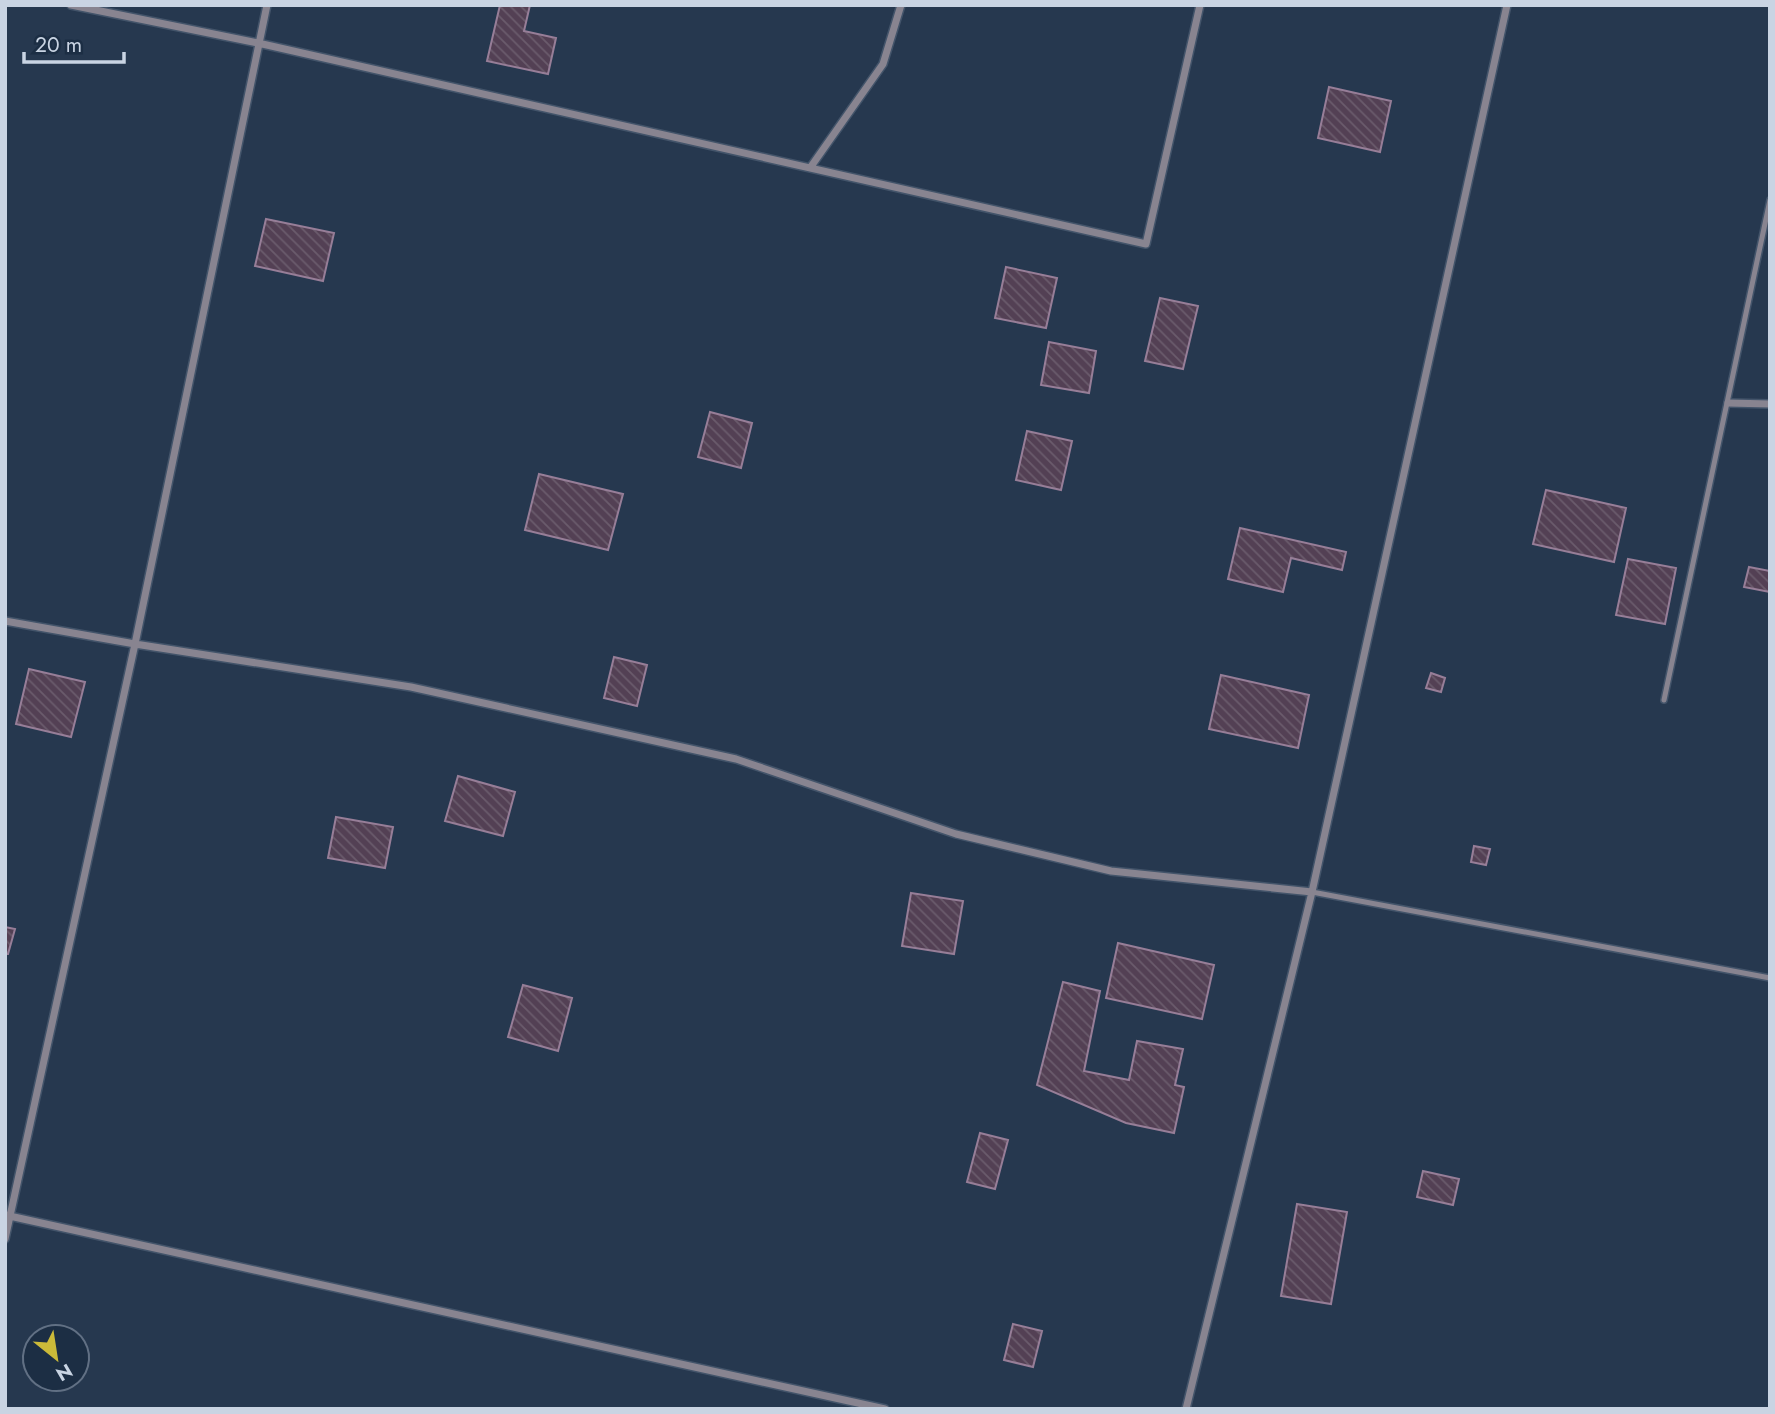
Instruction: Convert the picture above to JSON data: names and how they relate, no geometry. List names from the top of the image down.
{
  "scale_bar": "20 m",
  "north": "bottom right"
}
